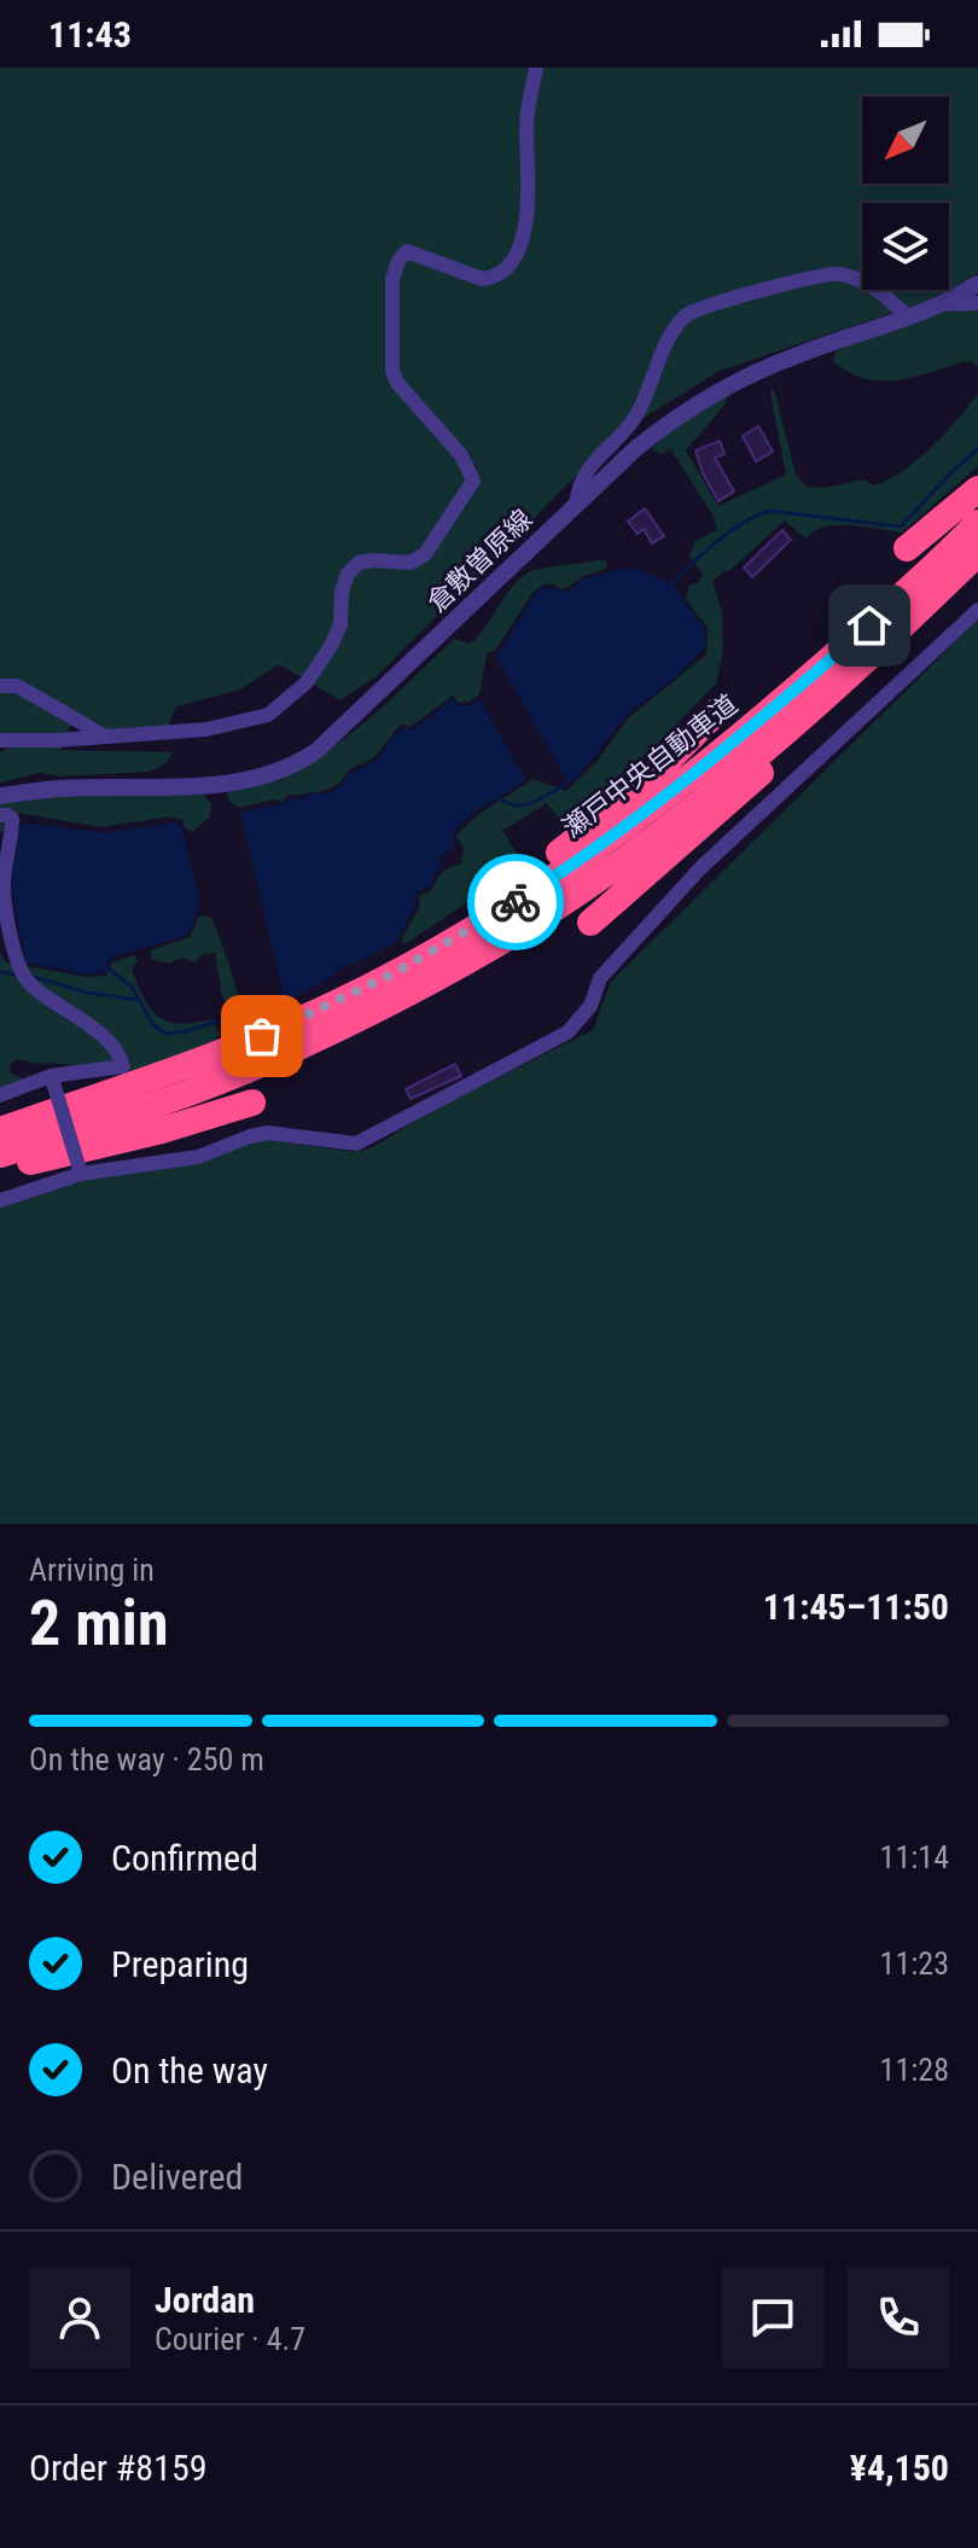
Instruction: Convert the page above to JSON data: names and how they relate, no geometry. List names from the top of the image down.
{
  "streets": {
    "highway": ["瀬戸中央自動車道"],
    "street": ["倉敷曽原線"]
  },
  "north": "bottom left",
  "page": {
    "status": "11:43",
    "heading": ["2 min", "Arriving in", "11:45–11:50"],
    "panel": [
      "Jordan",
      "Courier · 4.7",
      "Order #8159",
      "¥4,150"
    ],
    "bar": "On the way · 250 m",
    "list": [
      ["Confirmed", "11:14"],
      ["Preparing", "11:23"],
      ["On the way", "11:28"],
      "Delivered"
    ]
  }
}
